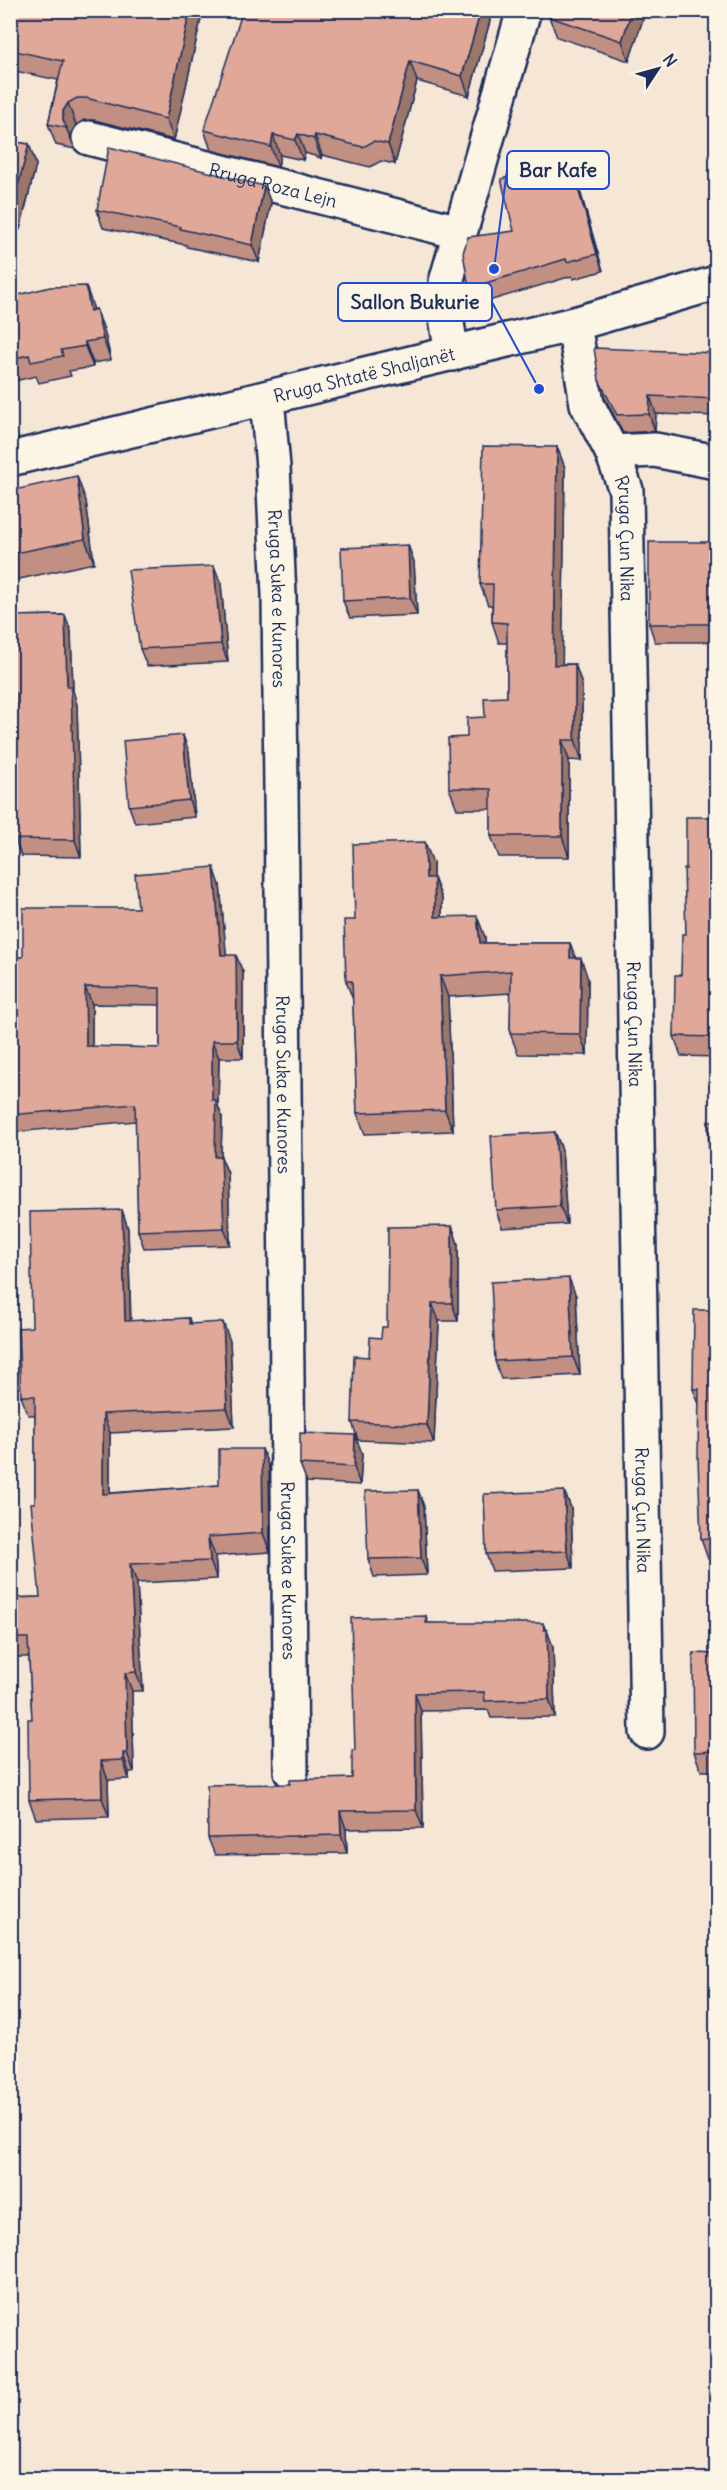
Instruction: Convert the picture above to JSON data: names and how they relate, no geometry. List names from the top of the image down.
{
  "streets": {
    "street": [
      "Rruga Roza Lejn",
      "Rruga Shtatë Shaljanët",
      "Rruga Çun Nika",
      "Rruga Suka e Kunores"
    ]
  },
  "crossings": [
    ["Rruga Shtatë Shaljanët", "Rruga Çun Nika"],
    ["Rruga Shtatë Shaljanët", "Rruga Suka e Kunores"]
  ],
  "places": ["Bar Kafe", "Sallon Bukurie"],
  "north": "top right"
}
